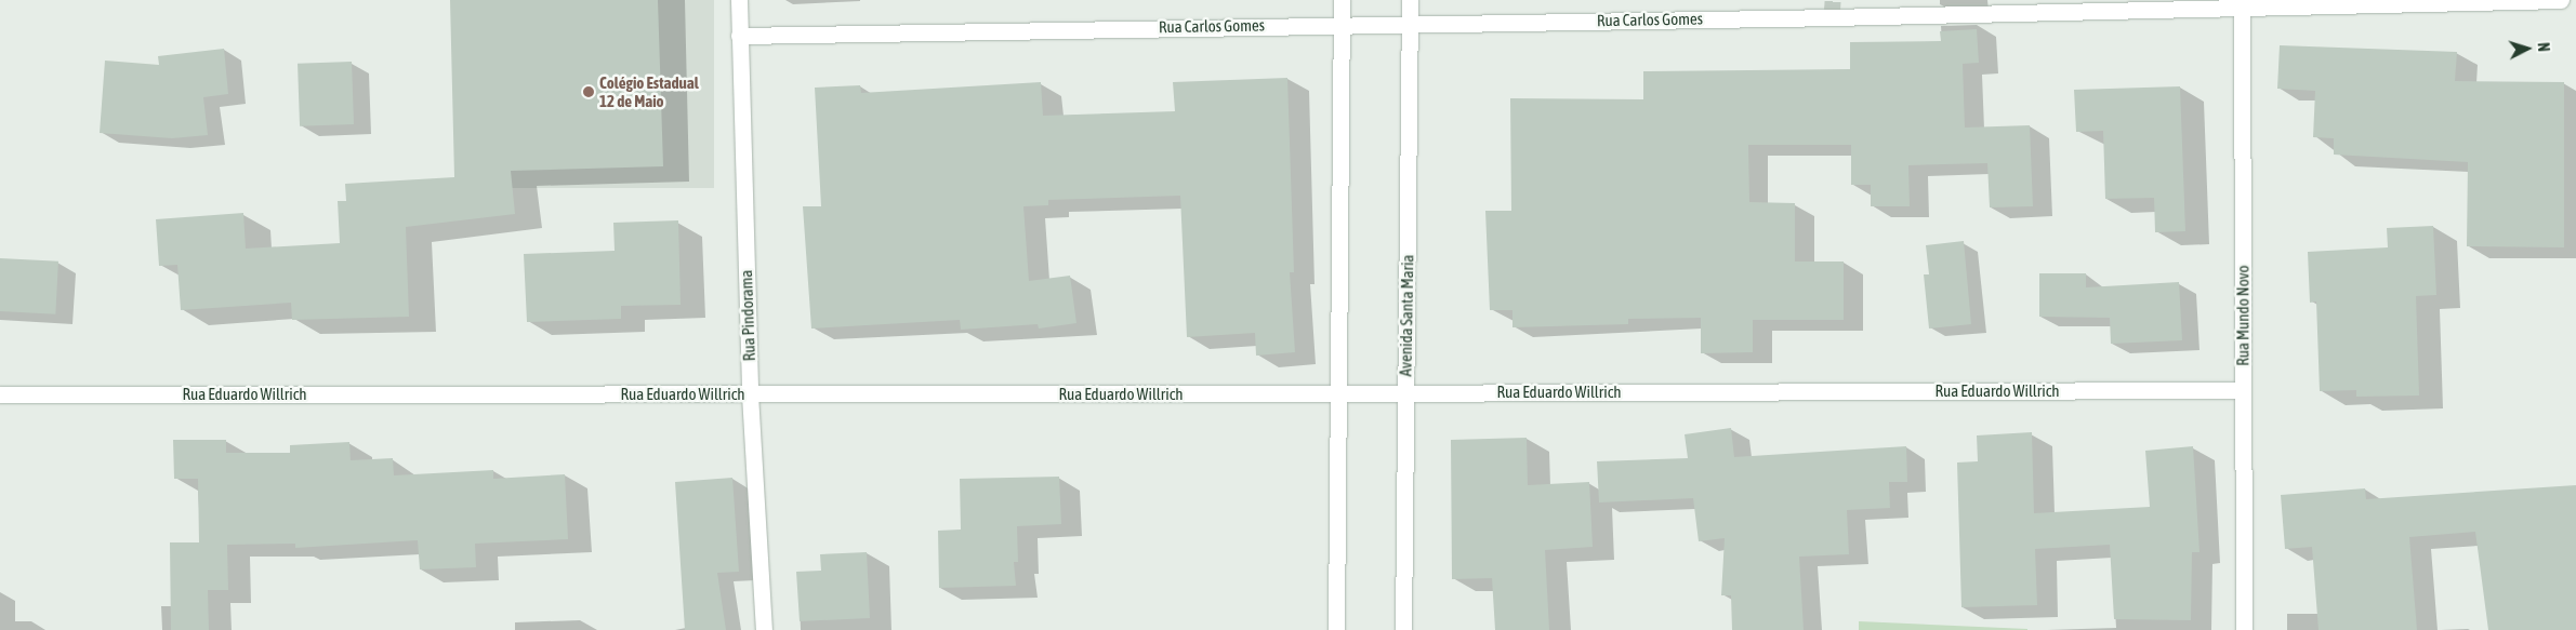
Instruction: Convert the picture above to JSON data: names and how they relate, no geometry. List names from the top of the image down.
{
  "streets": {
    "street": [
      "Rua Carlos Gomes",
      "Rua Pindorama",
      "Avenida Santa Maria",
      "Rua Mundo Novo",
      "Rua Eduardo Willrich"
    ]
  },
  "crossings": [
    ["Rua Carlos Gomes", "Rua Pindorama"],
    ["Rua Carlos Gomes", "Avenida Santa Maria"],
    ["Rua Carlos Gomes", "Rua Mundo Novo"],
    ["Rua Pindorama", "Rua Eduardo Willrich"],
    ["Avenida Santa Maria", "Rua Eduardo Willrich"],
    ["Rua Mundo Novo", "Rua Eduardo Willrich"]
  ],
  "places": ["Colégio Estadual 12 de Maio"],
  "north": "right"
}
